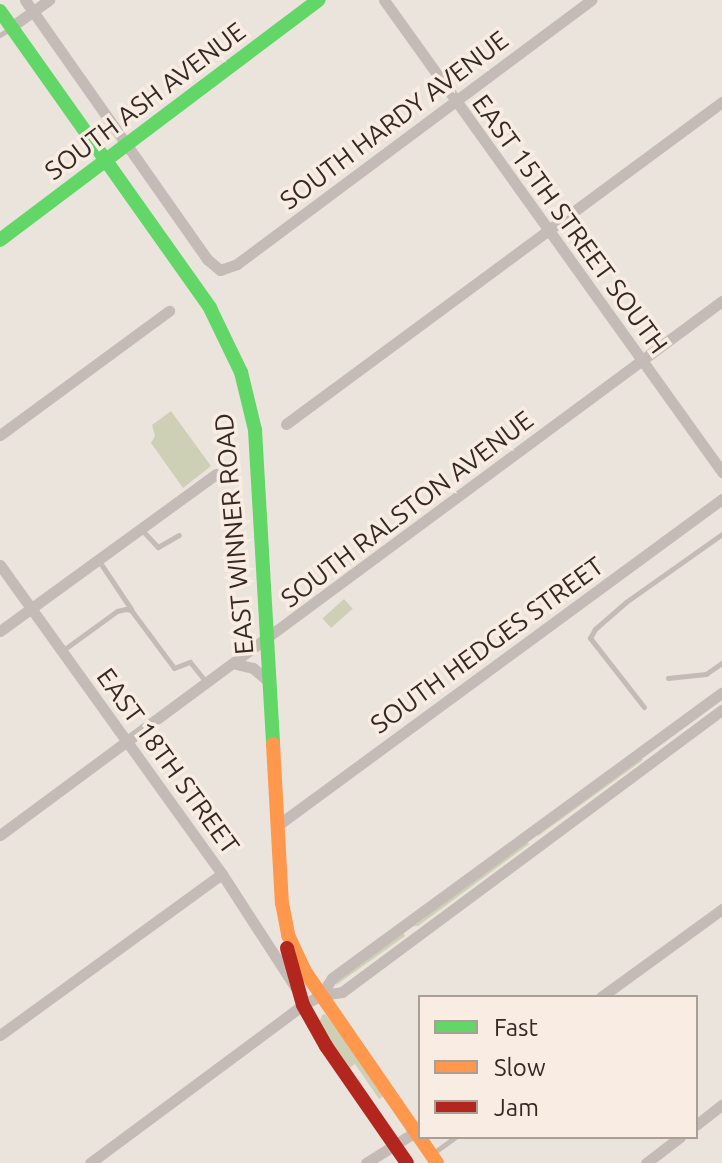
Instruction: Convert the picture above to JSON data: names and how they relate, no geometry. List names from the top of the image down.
{
  "streets": {
    "street": [
      "SOUTH ASH AVENUE",
      "SOUTH HARDY AVENUE",
      "EAST 15TH STREET SOUTH",
      "SOUTH RALSTON AVENUE",
      "EAST WINNER ROAD",
      "SOUTH HEDGES STREET",
      "EAST 18TH STREET"
    ]
  },
  "crossings": [
    ["SOUTH ASH AVENUE", "SOUTH HARDY AVENUE"],
    ["SOUTH ASH AVENUE", "EAST WINNER ROAD"],
    ["SOUTH HARDY AVENUE", "EAST 15TH STREET SOUTH"],
    ["EAST 15TH STREET SOUTH", "SOUTH RALSTON AVENUE"],
    ["SOUTH RALSTON AVENUE", "EAST WINNER ROAD"],
    ["SOUTH RALSTON AVENUE", "EAST 18TH STREET"],
    ["EAST WINNER ROAD", "SOUTH HEDGES STREET"],
    ["EAST WINNER ROAD", "EAST 18TH STREET"]
  ],
  "legend": ["Fast", "Slow", "Jam"]
}
